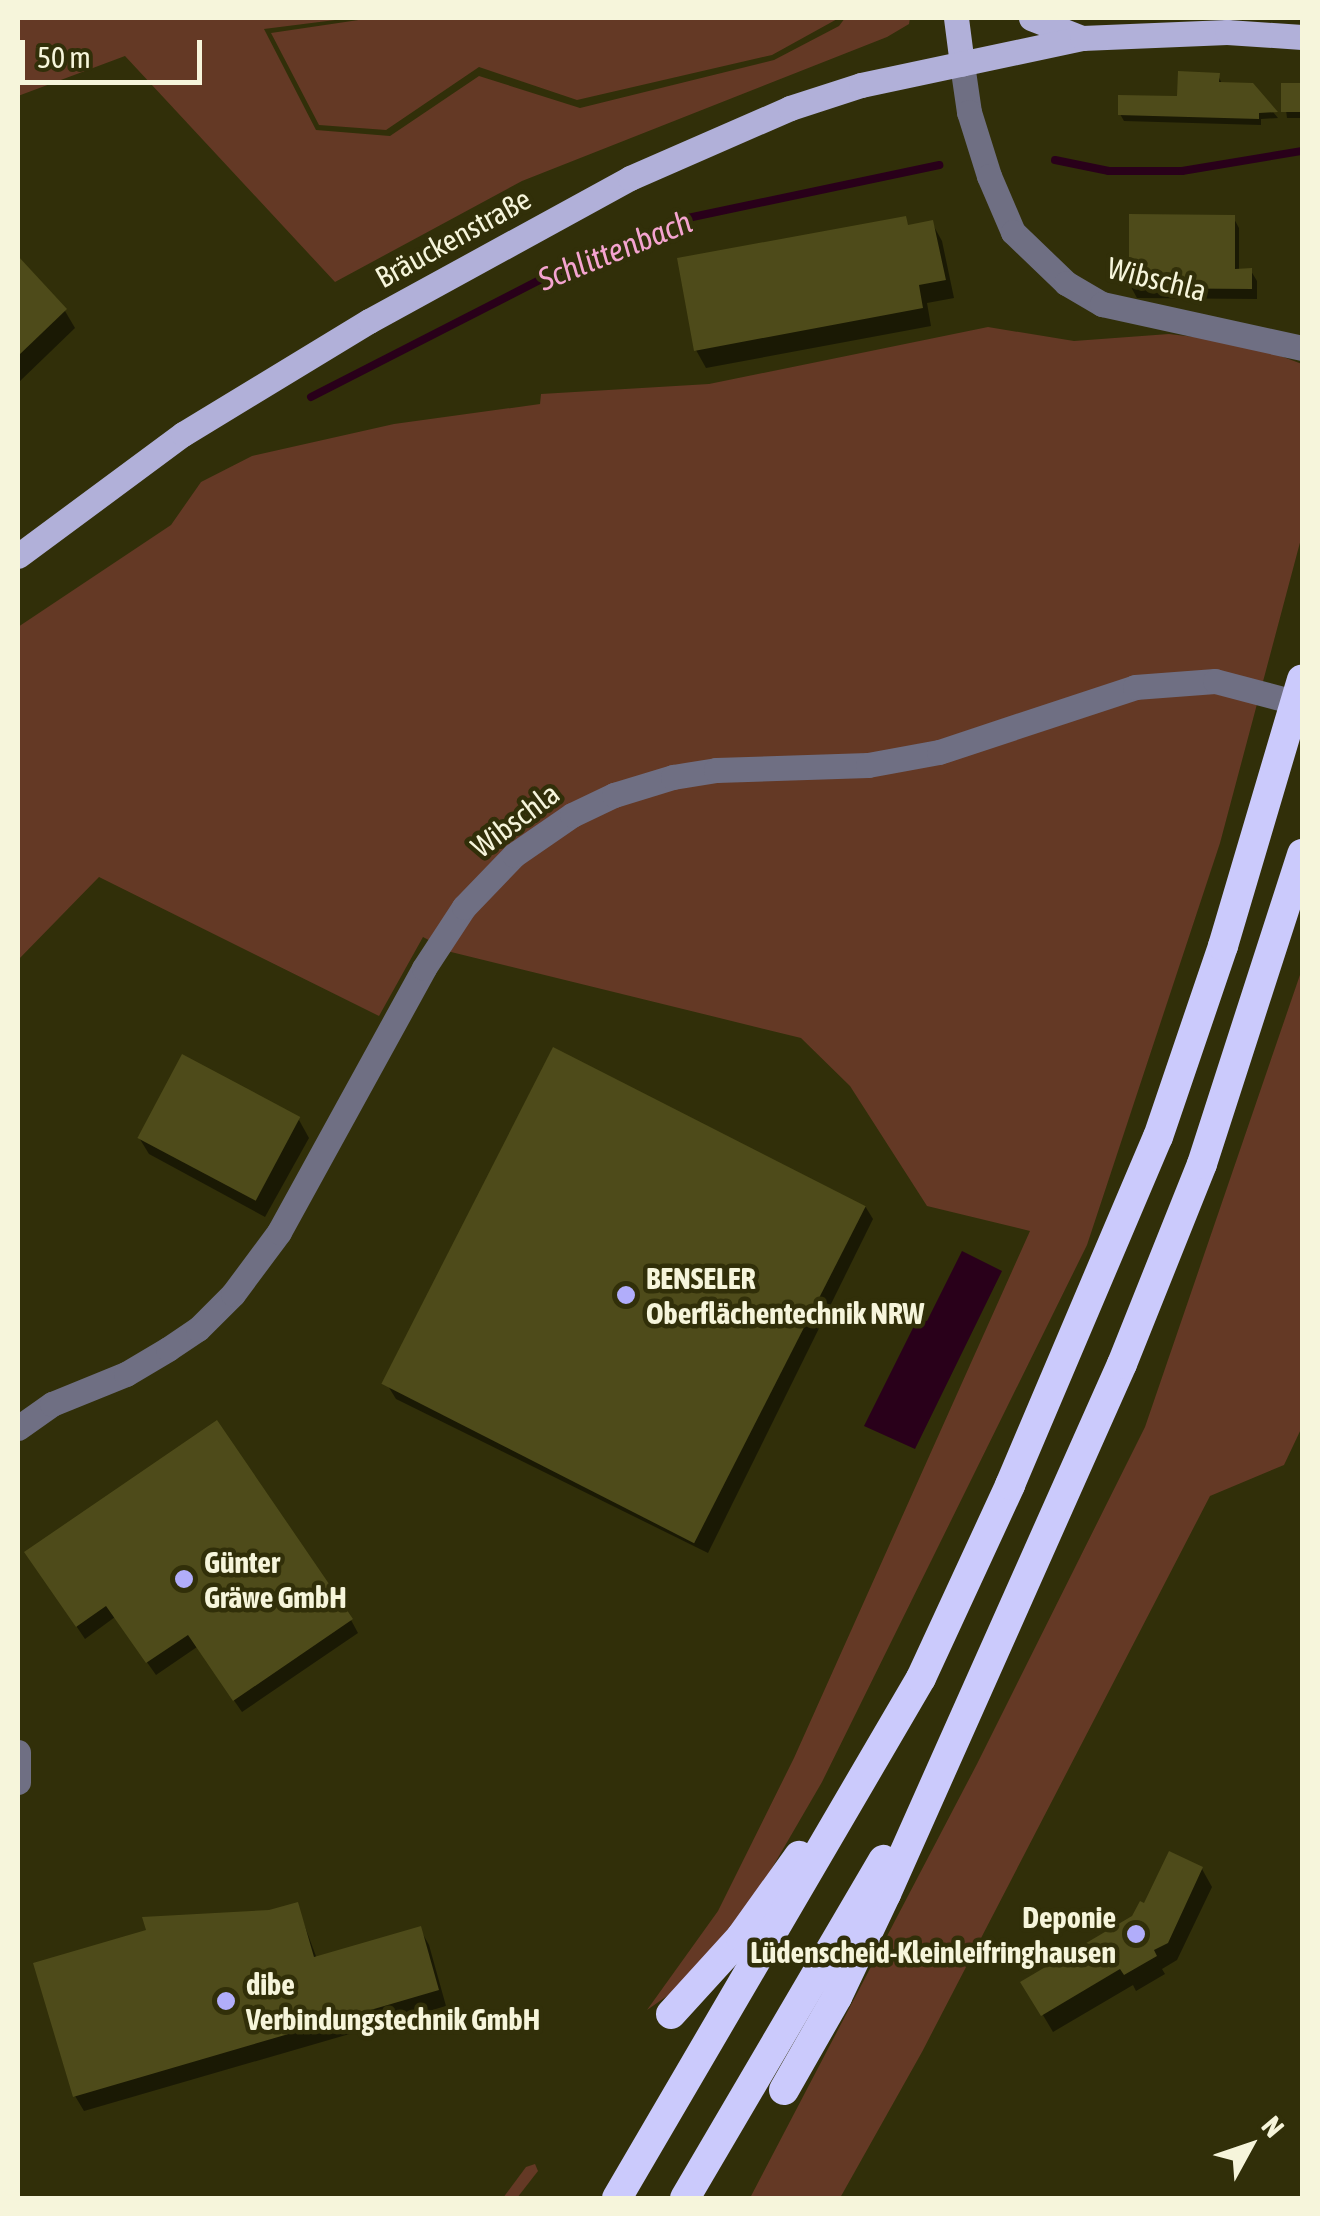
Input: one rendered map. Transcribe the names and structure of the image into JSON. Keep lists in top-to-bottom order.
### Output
{
  "streets": {
    "main road": ["Bräuckenstraße"],
    "street": ["Wibschla"]
  },
  "crossings": [
    ["Bräuckenstraße", "Wibschla"]
  ],
  "water": ["Schlittenbach"],
  "places": [
    "BENSELER Oberflächentechnik NRW",
    "Günter Gräwe GmbH",
    "Deponie Lüdenscheid-Kleinleifringhausen",
    "dibe Verbindungstechnik GmbH"
  ],
  "scale_bar": "50 m",
  "north": "top right"
}
